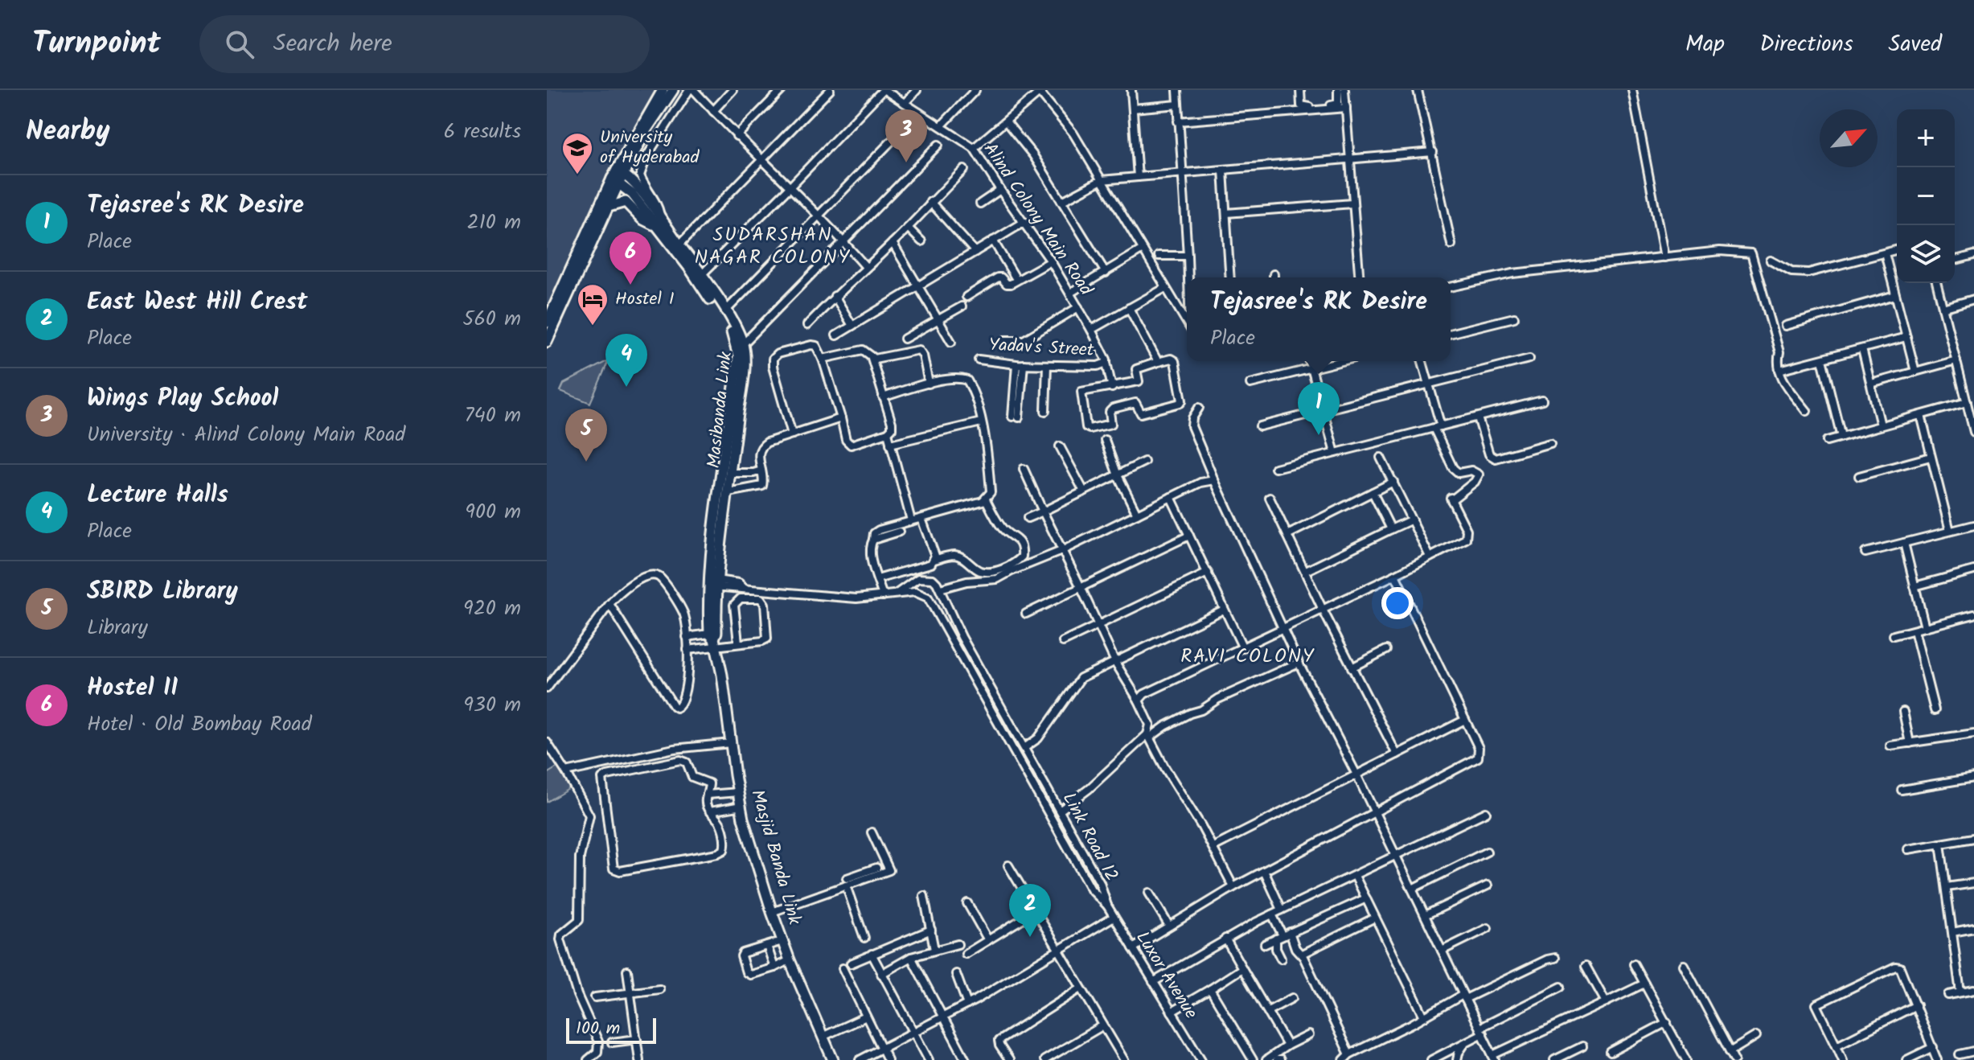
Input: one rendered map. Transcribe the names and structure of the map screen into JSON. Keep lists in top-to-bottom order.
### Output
{
  "streets": {
    "main road": ["Masibanda Link", "Masjid Banda Link"],
    "street": [
      "Alind Colony Main Road",
      "Yadav's Street",
      "Link Road 12",
      "Luxor Avenue"
    ]
  },
  "crossings": [
    ["Alind Colony Main Road", "Yadav's Street"],
    ["Masibanda Link", "Link Road 12"],
    ["Masibanda Link", "Masjid Banda Link"],
    ["Link Road 12", "Luxor Avenue"]
  ],
  "districts": ["SUDARSHAN NAGAR COLONY", "RAVI COLONY"],
  "places": {
    "school or university": ["University of Hyderabad"],
    "hotel": ["Hostel I"]
  },
  "scale_bar": "100 m",
  "north": "top right",
  "page": {
    "header": "Turnpoint",
    "search": "Search here",
    "nav": ["Map", "Directions", "Saved"],
    "heading": ["Nearby", "6 results"],
    "map_buttons": ["+", "−"],
    "pins": [
      "3",
      "6",
      "4",
      "1",
      "5",
      "2"
    ],
    "list": [
      {
        "mark": "1",
        "name": "Tejasree's RK Desire",
        "note": "Place",
        "value": "210 m"
      },
      {
        "mark": "2",
        "name": "East West Hill Crest",
        "note": "Place",
        "value": "560 m"
      },
      {
        "mark": "3",
        "name": "Wings Play School",
        "note": "University · Alind Colony Main Road",
        "value": "740 m"
      },
      {
        "mark": "4",
        "name": "Lecture Halls",
        "note": "Place",
        "value": "900 m"
      },
      {
        "mark": "5",
        "name": "SBIRD Library",
        "note": "Library",
        "value": "920 m"
      },
      {
        "mark": "6",
        "name": "Hostel II",
        "note": "Hotel · Old Bombay Road",
        "value": "930 m"
      }
    ],
    "popup": ["Tejasree's RK Desire", "Place"],
    "scale": "100 m"
  }
}
